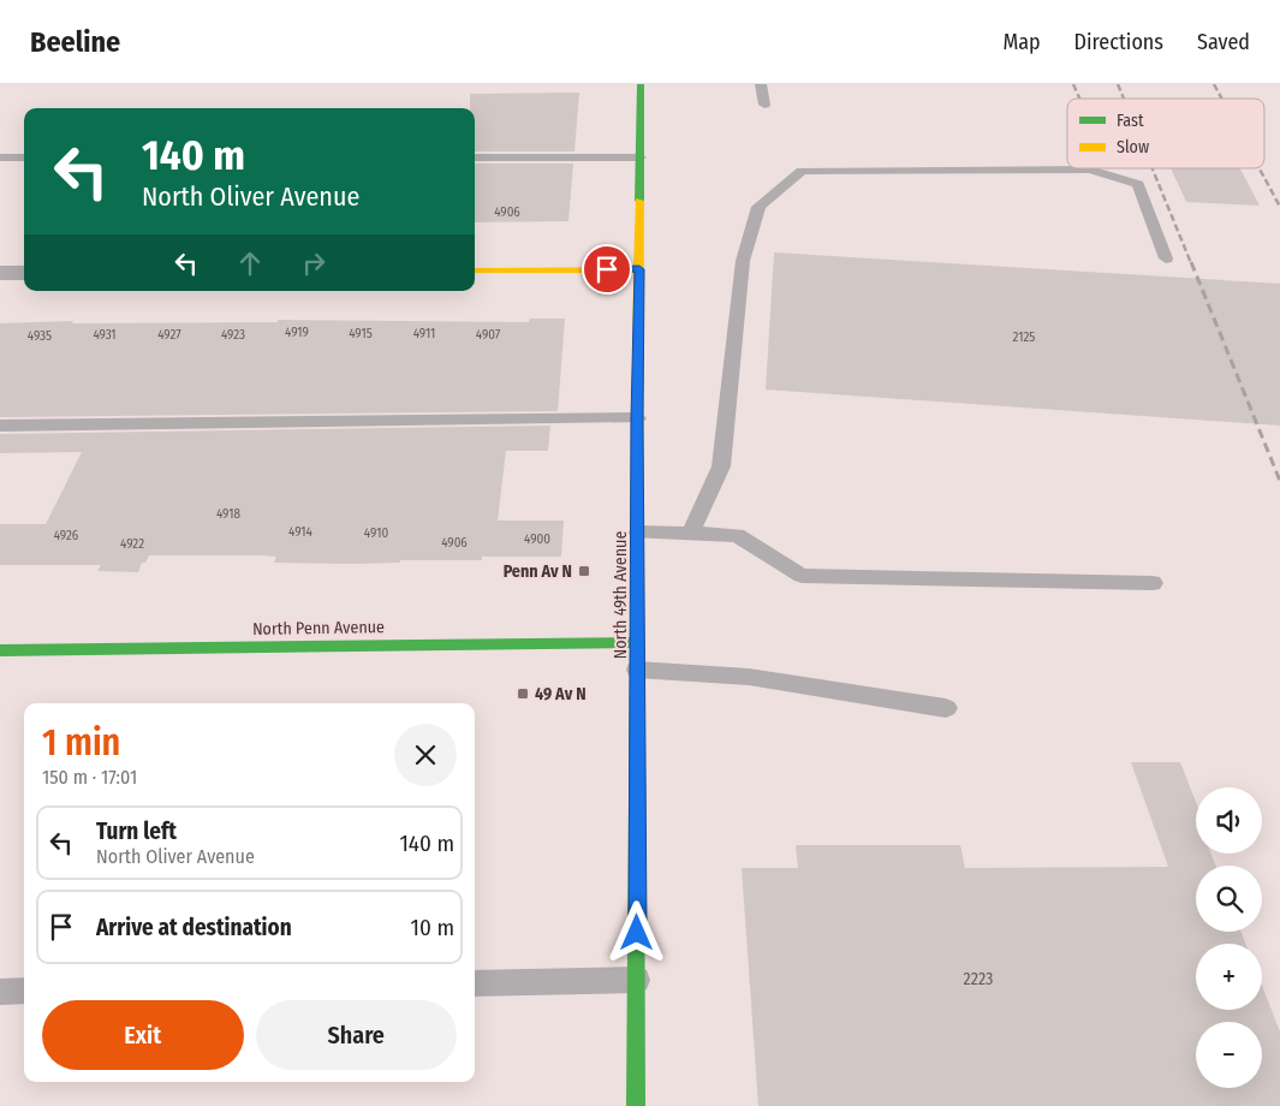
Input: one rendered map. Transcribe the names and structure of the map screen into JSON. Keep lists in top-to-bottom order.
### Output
{
  "streets": {
    "street": ["North 49th Avenue", "North Penn Avenue"]
  },
  "crossings": [
    ["North 49th Avenue", "North Penn Avenue"]
  ],
  "places": {
    "transit": ["Penn Av N", "49 Av N"]
  },
  "house_numbers": [
    "4906",
    "4919",
    "4915",
    "4911",
    "4931",
    "4927",
    "4923",
    "4907",
    "4935",
    "2125",
    "4918",
    "4914",
    "4910",
    "4926",
    "4900",
    "4906",
    "4922",
    "2223"
  ],
  "legend": ["Fast", "Slow"],
  "page": {
    "header": "Beeline",
    "nav": ["Map", "Directions", "Saved"],
    "turn": ["140 m", "North Oliver Avenue"],
    "heading": ["1 min", "150 m · 17:01"],
    "map_buttons": ["+", "−"],
    "list": [
      {
        "name": "Turn left",
        "note": "North Oliver Avenue",
        "value": "140 m"
      },
      {
        "name": "Arrive at destination",
        "value": "10 m"
      }
    ],
    "buttons": ["Exit", "Share"]
  }
}
